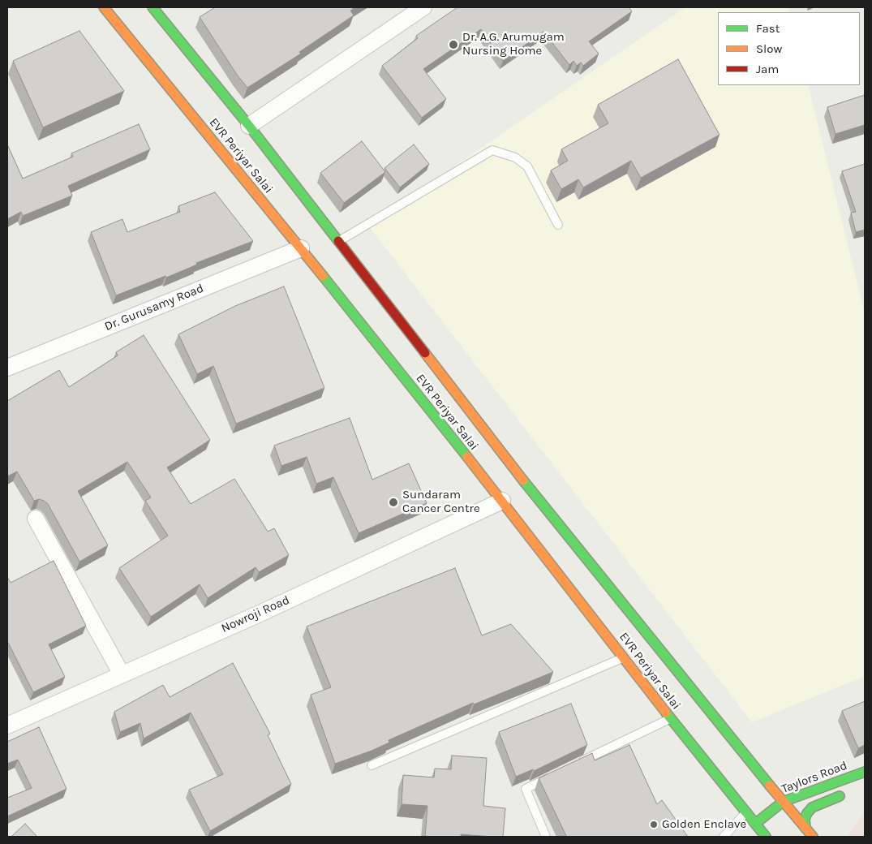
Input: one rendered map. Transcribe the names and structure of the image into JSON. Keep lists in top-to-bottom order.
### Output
{
  "streets": {
    "main road": ["EVR Periyar Salai", "Taylors Road"],
    "street": ["Dr. Gurusamy Road", "Nowroji Road"]
  },
  "crossings": [
    ["EVR Periyar Salai", "Dr. Gurusamy Road"],
    ["EVR Periyar Salai", "Nowroji Road"],
    ["EVR Periyar Salai", "Taylors Road"]
  ],
  "places": ["Dr. A.G. Arumugam Nursing Home", "Sundaram Cancer Centre", "Golden Enclave"],
  "legend": ["Fast", "Slow", "Jam"]
}
